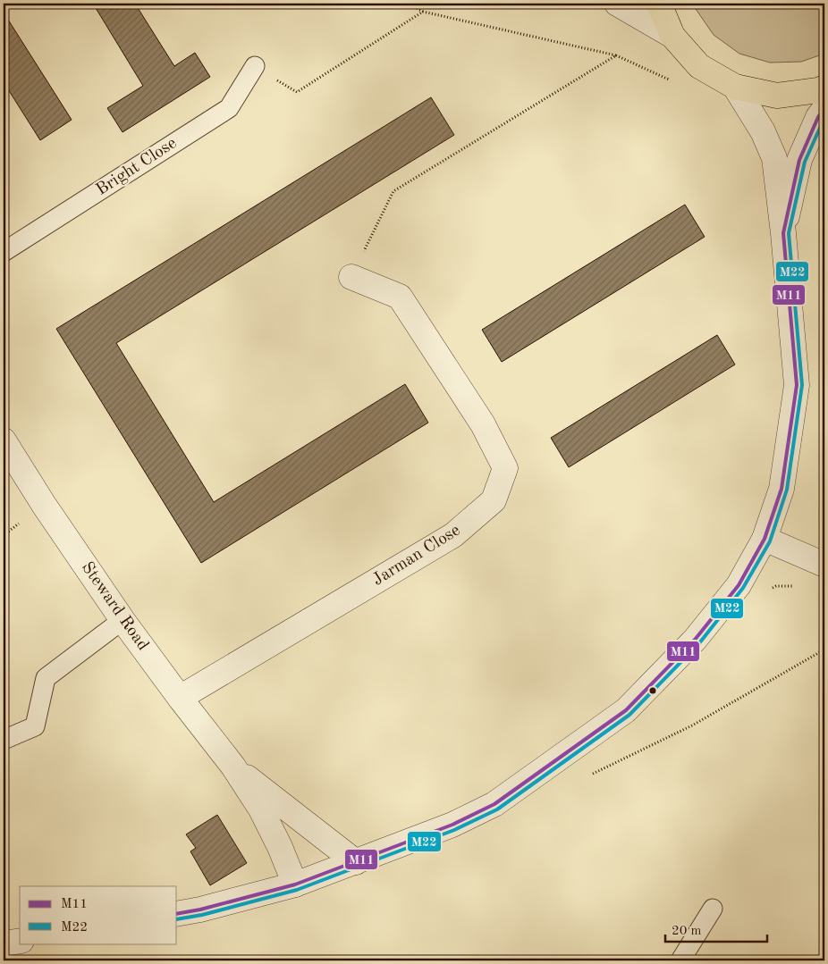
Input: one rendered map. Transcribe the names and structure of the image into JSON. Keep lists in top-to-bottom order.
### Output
{
  "streets": {
    "street": ["Jarman Close", "Steward Road"],
    "lane": ["Bright Close"]
  },
  "crossings": [
    ["Jarman Close", "Steward Road"]
  ],
  "lines": ["transit line M11", "transit line M22"],
  "legend": ["M11", "M22"],
  "scale_bar": "20 m"
}
